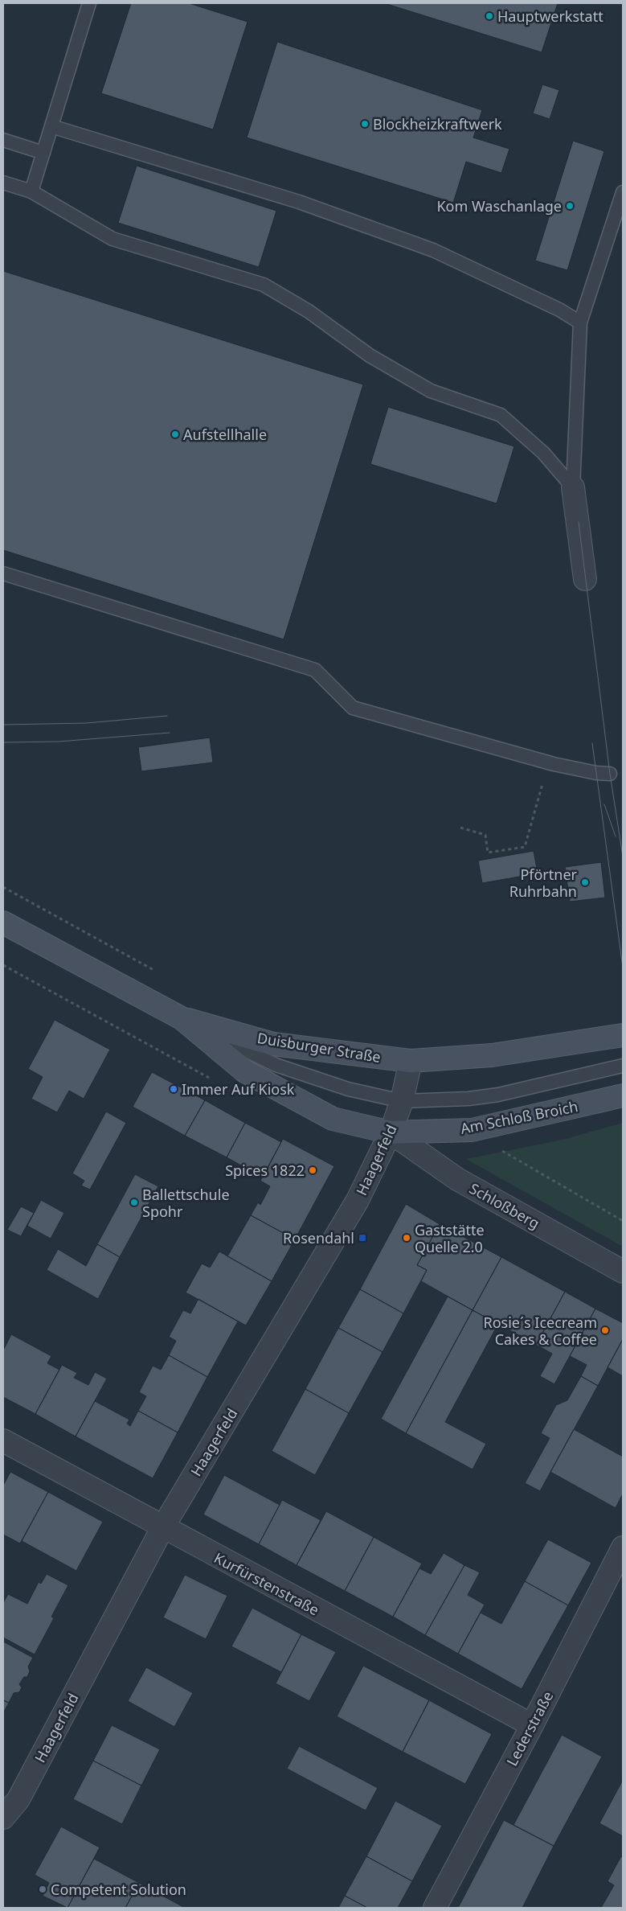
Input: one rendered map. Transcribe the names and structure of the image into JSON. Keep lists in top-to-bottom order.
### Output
{
  "streets": {
    "main road": ["Duisburger Straße", "Am Schloß Broich"],
    "street": [
      "Haagerfeld",
      "Schloßberg",
      "Kurfürstenstraße",
      "Lederstraße"
    ]
  },
  "crossings": [
    ["Duisburger Straße", "Am Schloß Broich"],
    ["Duisburger Straße", "Haagerfeld"],
    ["Duisburger Straße", "Schloßberg"],
    ["Am Schloß Broich", "Haagerfeld"],
    ["Am Schloß Broich", "Schloßberg"],
    ["Haagerfeld", "Schloßberg"],
    ["Haagerfeld", "Kurfürstenstraße"],
    ["Kurfürstenstraße", "Lederstraße"]
  ],
  "places": {
    "other": [
      "Hauptwerkstatt",
      "Blockheizkraftwerk",
      "Kom Waschanlage",
      "Aufstellhalle",
      "Pförtner Ruhrbahn",
      "Immer Auf Kiosk",
      "Spices 1822",
      "Ballettschule Spohr",
      "Gaststätte Quelle 2.0",
      "Rosie´s Icecream Cakes & Coffee",
      "Competent Solution"
    ],
    "transit": ["Rosendahl"]
  }
}
